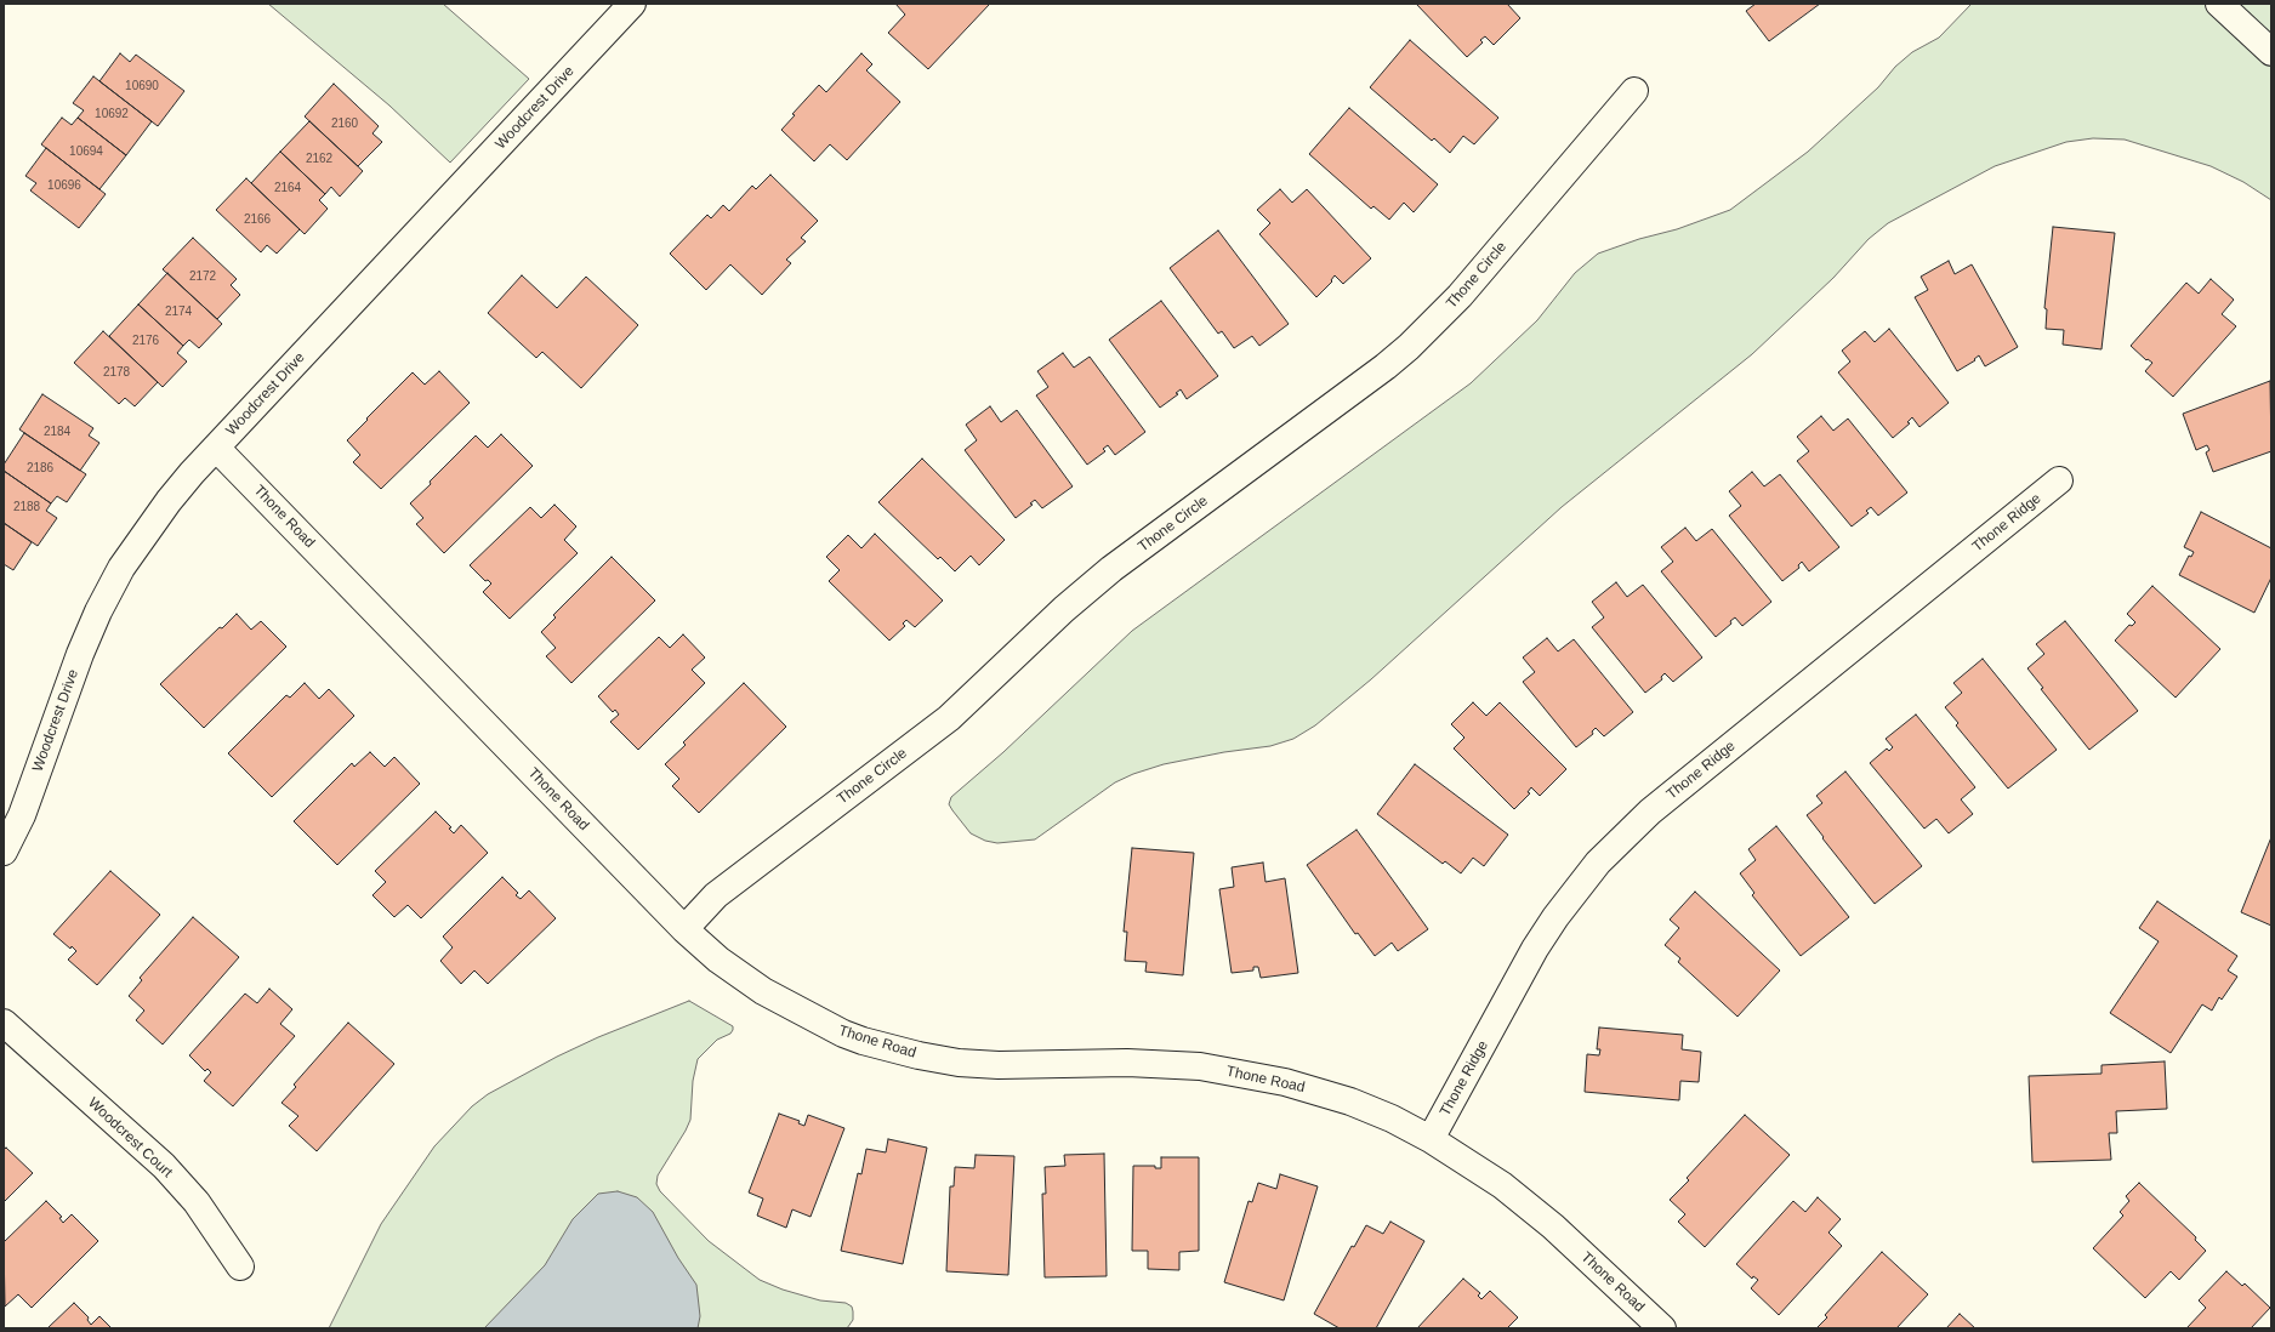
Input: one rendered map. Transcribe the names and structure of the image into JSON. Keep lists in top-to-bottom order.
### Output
{
  "streets": {
    "street": [
      "Woodcrest Drive",
      "Thone Circle",
      "Thone Road",
      "Thone Ridge",
      "Woodcrest Court"
    ]
  },
  "crossings": [
    ["Woodcrest Drive", "Thone Road"],
    ["Thone Circle", "Thone Road"],
    ["Thone Road", "Thone Ridge"]
  ],
  "house_numbers": [
    "10690",
    "10692",
    "2160",
    "10694",
    "2162",
    "10696",
    "2164",
    "2166",
    "2172",
    "2174",
    "2176",
    "2178",
    "2184",
    "2186",
    "2188"
  ]
}
